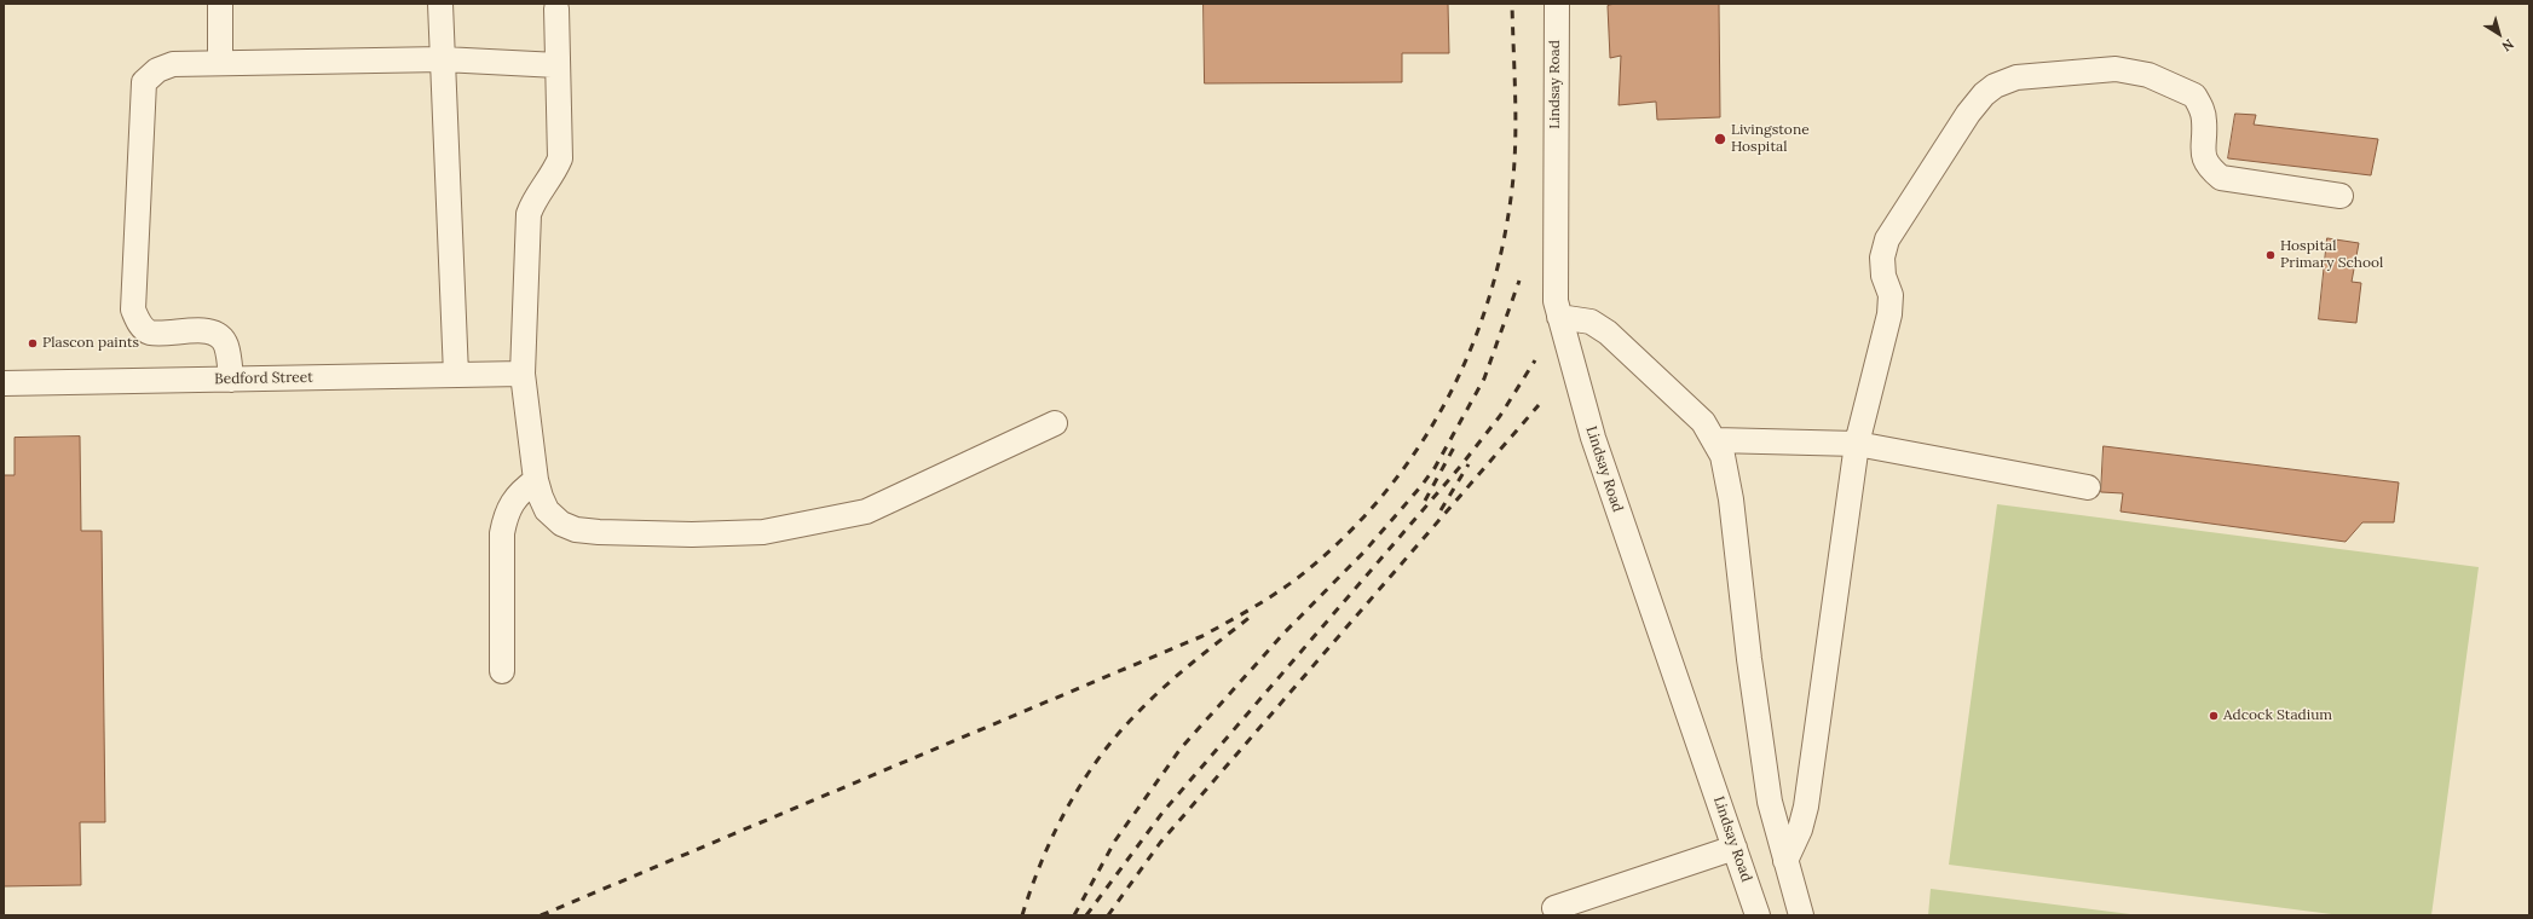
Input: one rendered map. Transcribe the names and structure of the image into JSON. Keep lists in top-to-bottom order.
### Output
{
  "streets": {
    "street": ["Lindsay Road", "Bedford Street"]
  },
  "places": [
    "Livingstone Hospital",
    "Hospital Primary School",
    "Plascon paints",
    "Adcock Stadium"
  ],
  "north": "bottom right"
}
